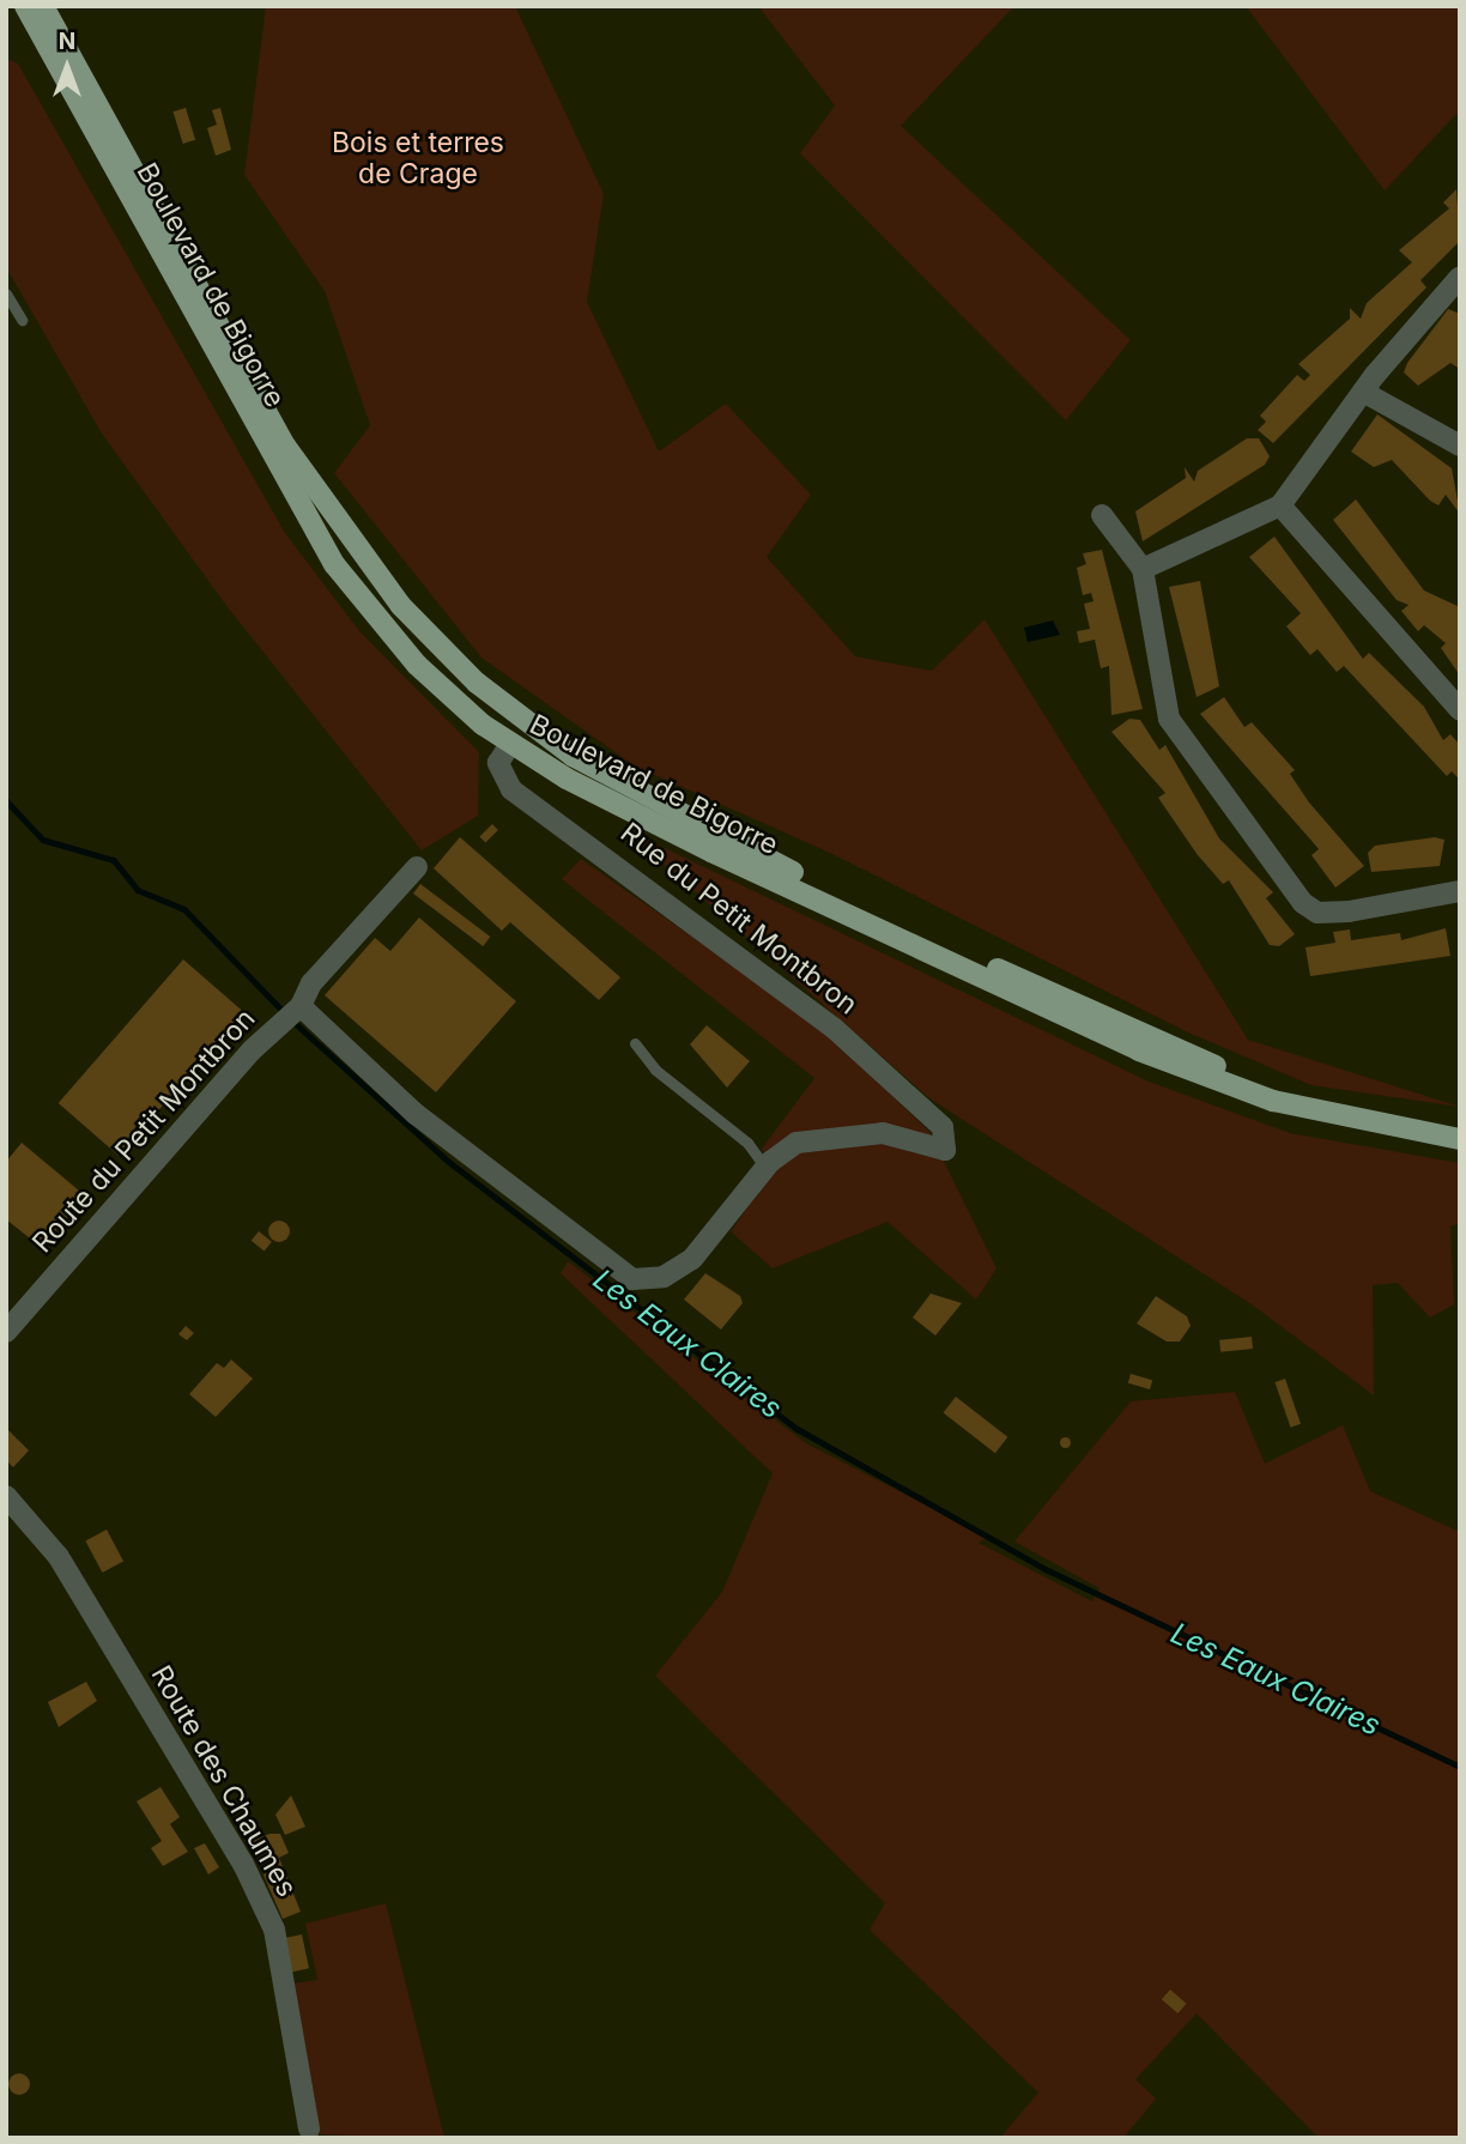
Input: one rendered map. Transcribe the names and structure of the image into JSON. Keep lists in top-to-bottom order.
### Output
{
  "streets": {
    "main road": ["Boulevard de Bigorre"],
    "street": ["Rue du Petit Montbron", "Route du Petit Montbron", "Route des Chaumes"]
  },
  "crossings": [
    ["Boulevard de Bigorre", "Rue du Petit Montbron"]
  ],
  "water": ["Les Eaux Claires"],
  "parks": ["Bois et terres de Crage"],
  "north": "top"
}
